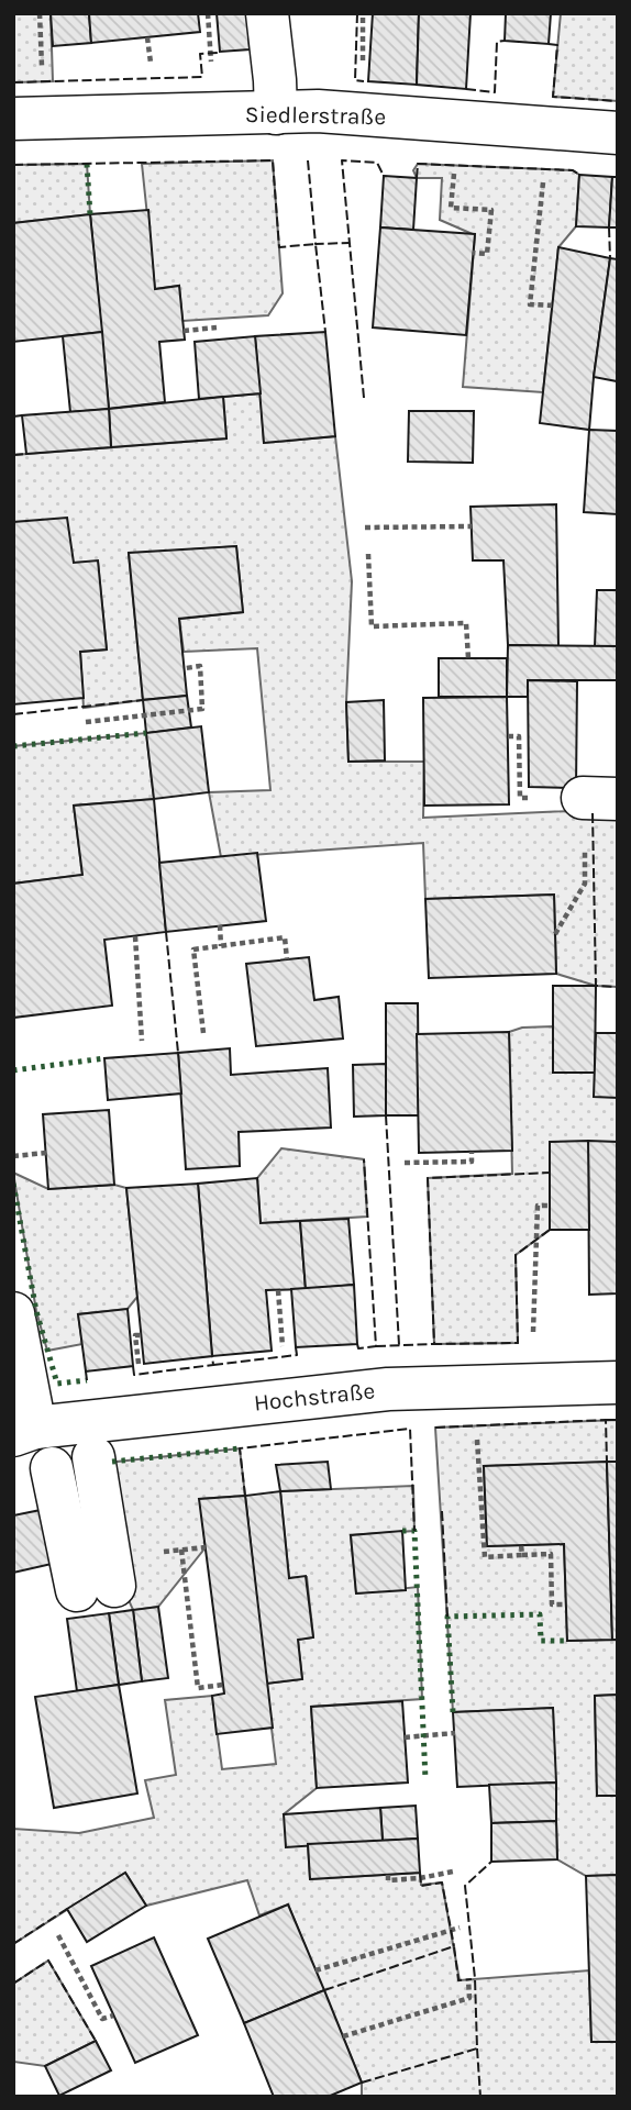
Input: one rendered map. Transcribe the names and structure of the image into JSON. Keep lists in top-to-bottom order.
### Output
{
  "streets": {
    "street": ["Siedlerstraße", "Hochstraße"]
  }
}
